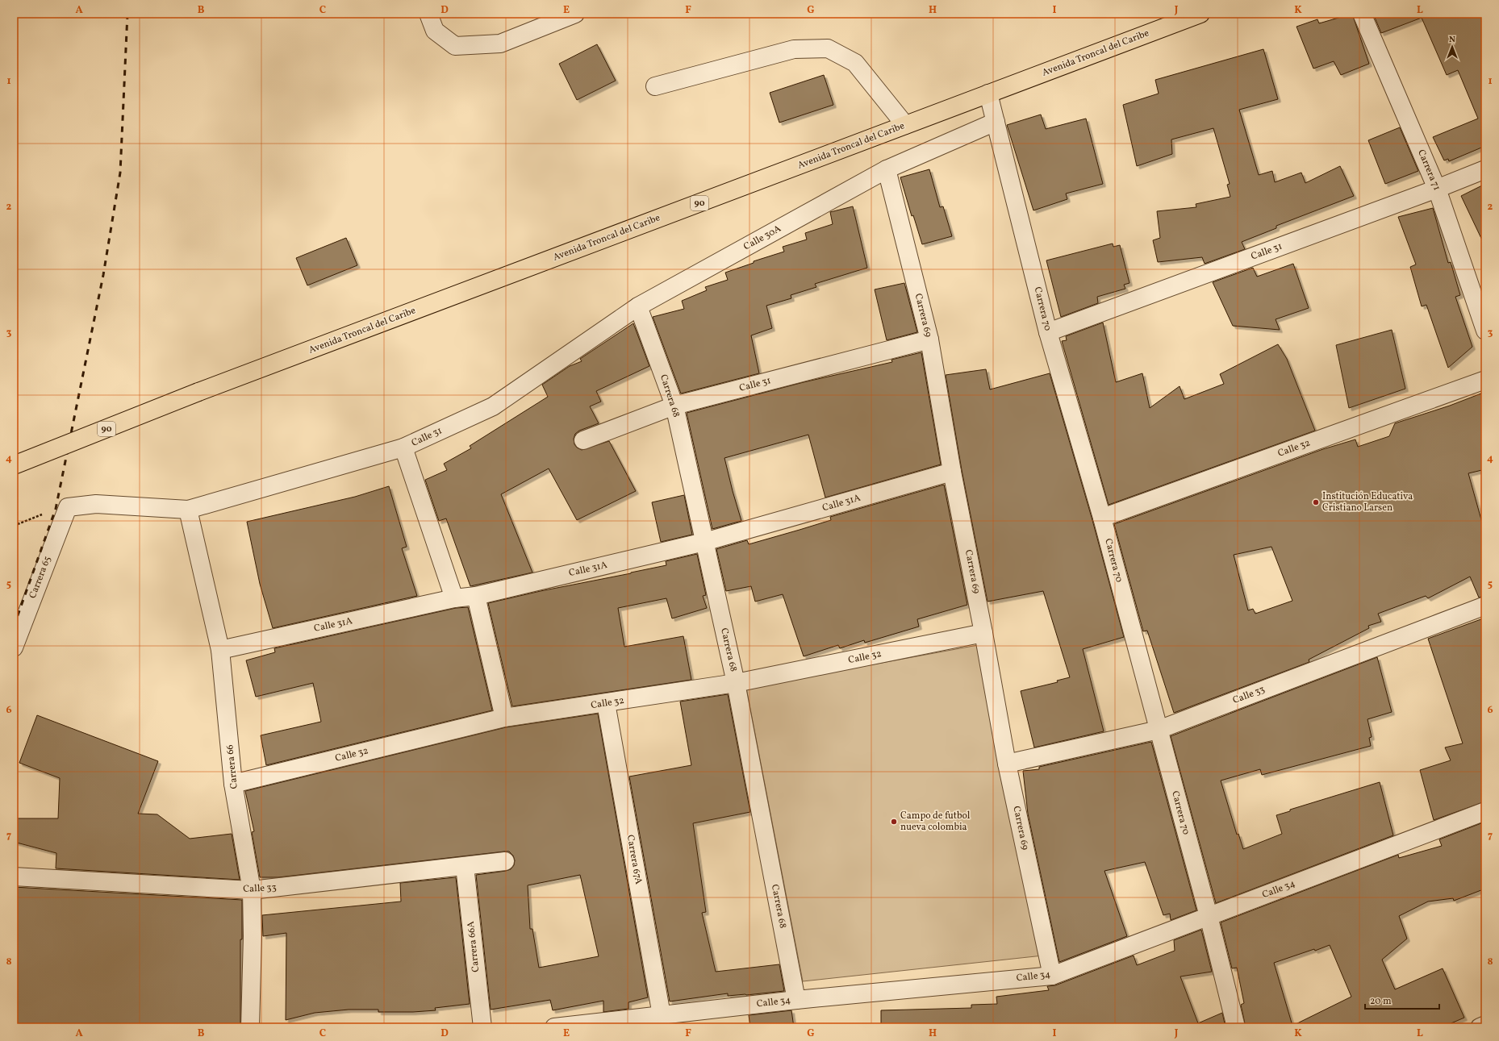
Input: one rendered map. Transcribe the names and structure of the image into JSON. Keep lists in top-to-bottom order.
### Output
{
  "streets": {
    "highway": ["Avenida Troncal del Caribe", "90"],
    "street": [
      "Carrera 71",
      "Calle 30A",
      "Calle 31",
      "Carrera 70",
      "Carrera 69",
      "Carrera 68",
      "Calle 32",
      "Calle 31A",
      "Carrera 65",
      "Calle 33",
      "Carrera 66",
      "Carrera 67A",
      "Calle 34",
      "Carrera 66A"
    ]
  },
  "crossings": [
    ["Avenida Troncal del Caribe", "Carrera 70"],
    ["Carrera 71", "Calle 31"],
    ["Calle 30A", "Calle 31"],
    ["Calle 30A", "Carrera 70"],
    ["Calle 30A", "Carrera 69"],
    ["Calle 30A", "Carrera 68"],
    ["Calle 31", "Carrera 70"],
    ["Calle 31", "Carrera 69"],
    ["Calle 31", "Carrera 68"],
    ["Calle 31", "Carrera 65"],
    ["Calle 31", "Carrera 66"],
    ["Carrera 70", "Calle 32"],
    ["Carrera 70", "Calle 33"],
    ["Carrera 70", "Calle 34"],
    ["Carrera 69", "Calle 32"],
    ["Carrera 69", "Calle 31A"],
    ["Carrera 69", "Calle 33"],
    ["Carrera 69", "Calle 34"],
    ["Carrera 68", "Calle 32"],
    ["Carrera 68", "Calle 31A"],
    ["Carrera 68", "Calle 34"],
    ["Calle 32", "Carrera 66"],
    ["Calle 32", "Carrera 67A"],
    ["Calle 31A", "Carrera 66"],
    ["Calle 33", "Carrera 66"],
    ["Calle 33", "Carrera 66A"],
    ["Carrera 67A", "Calle 34"]
  ],
  "places": ["Institución Educativa Cristiano Larsen", "Campo de futbol nueva colombia"],
  "scale_bar": "20 m",
  "north": "top",
  "grid": {
    "columns": [
      "A",
      "B",
      "C",
      "D",
      "E",
      "F",
      "G",
      "H",
      "I",
      "J",
      "K",
      "L"
    ],
    "rows": [
      "1",
      "2",
      "3",
      "4",
      "5",
      "6",
      "7",
      "8"
    ]
  }
}
